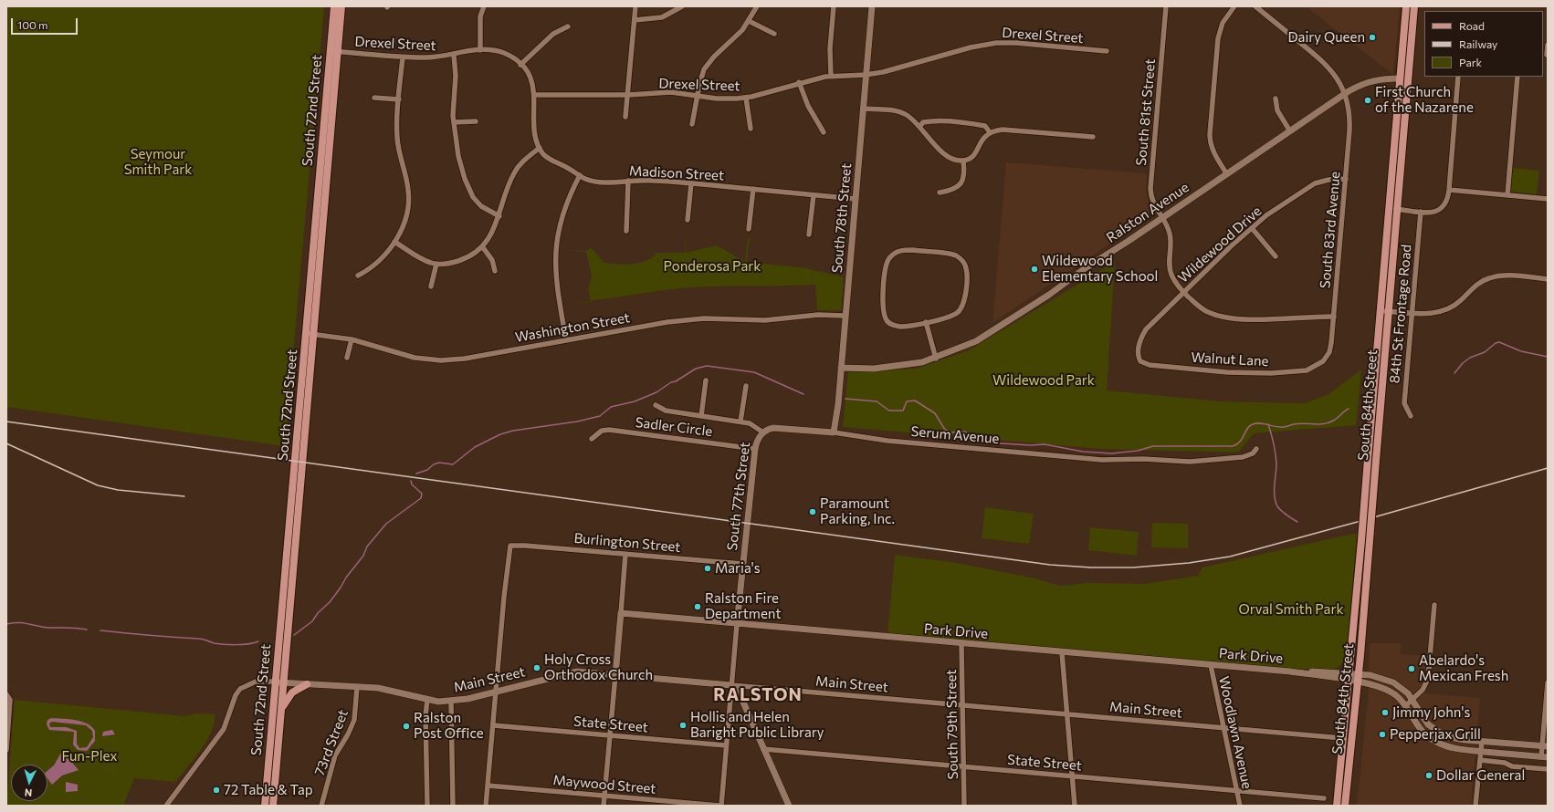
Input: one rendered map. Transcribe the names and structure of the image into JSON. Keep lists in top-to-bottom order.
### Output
{
  "streets": {
    "main road": ["South 72nd Street", "South 84th Street"],
    "street": [
      "Drexel Street",
      "South 81st Street",
      "Madison Street",
      "Ralston Avenue",
      "South 78th Street",
      "South 83rd Avenue",
      "Wildewood Drive",
      "84th St Frontage Road",
      "Washington Street",
      "Walnut Lane",
      "Sadler Circle",
      "Serum Avenue",
      "South 77th Street",
      "Burlington Street",
      "Park Drive",
      "Main Street",
      "State Street",
      "South 79th Street",
      "Woodlawn Avenue",
      "73rd Street",
      "Maywood Street"
    ]
  },
  "crossings": [
    ["Drexel Street", "South 72nd Street"],
    ["Drexel Street", "Madison Street"],
    ["Drexel Street", "South 78th Street"],
    ["South 72nd Street", "Washington Street"],
    ["South 72nd Street", "Main Street"],
    ["South 81st Street", "Ralston Avenue"],
    ["South 81st Street", "South 83rd Avenue"],
    ["South 81st Street", "Wildewood Drive"],
    ["Madison Street", "South 78th Street"],
    ["Ralston Avenue", "South 78th Street"],
    ["Ralston Avenue", "South 83rd Avenue"],
    ["Ralston Avenue", "South 84th Street"],
    ["South 78th Street", "Washington Street"],
    ["South 78th Street", "Serum Avenue"],
    ["South 83rd Avenue", "Wildewood Drive"],
    ["South 83rd Avenue", "Walnut Lane"],
    ["Wildewood Drive", "Walnut Lane"],
    ["South 84th Street", "Park Drive"],
    ["South 84th Street", "Main Street"],
    ["Sadler Circle", "South 77th Street"],
    ["Serum Avenue", "South 77th Street"],
    ["South 77th Street", "Burlington Street"],
    ["South 77th Street", "Park Drive"],
    ["South 77th Street", "Main Street"],
    ["South 77th Street", "State Street"],
    ["South 77th Street", "Maywood Street"],
    ["Burlington Street", "Main Street"],
    ["Park Drive", "South 79th Street"],
    ["Park Drive", "Woodlawn Avenue"],
    ["Main Street", "South 79th Street"],
    ["Main Street", "Woodlawn Avenue"],
    ["Main Street", "73rd Street"],
    ["State Street", "South 79th Street"],
    ["State Street", "Woodlawn Avenue"]
  ],
  "districts": ["RALSTON"],
  "parks": [
    "Seymour Smith Park",
    "Ponderosa Park",
    "Wildewood Park",
    "Orval Smith Park",
    "Fun-Plex"
  ],
  "places": [
    "Dairy Queen",
    "First Church of the Nazarene",
    "Wildewood Elementary School",
    "Paramount Parking, Inc.",
    "Maria's",
    "Ralston Fire Department",
    "Holy Cross Orthodox Church",
    "Abelardo's Mexican Fresh",
    "Jimmy John's",
    "Hollis and Helen Baright Public Library",
    "Ralston Post Office",
    "Pepperjax Grill",
    "Dollar General",
    "72 Table & Tap"
  ],
  "legend": ["Road", "Railway", "Park"],
  "scale_bar": "100 m",
  "north": "bottom"
}
